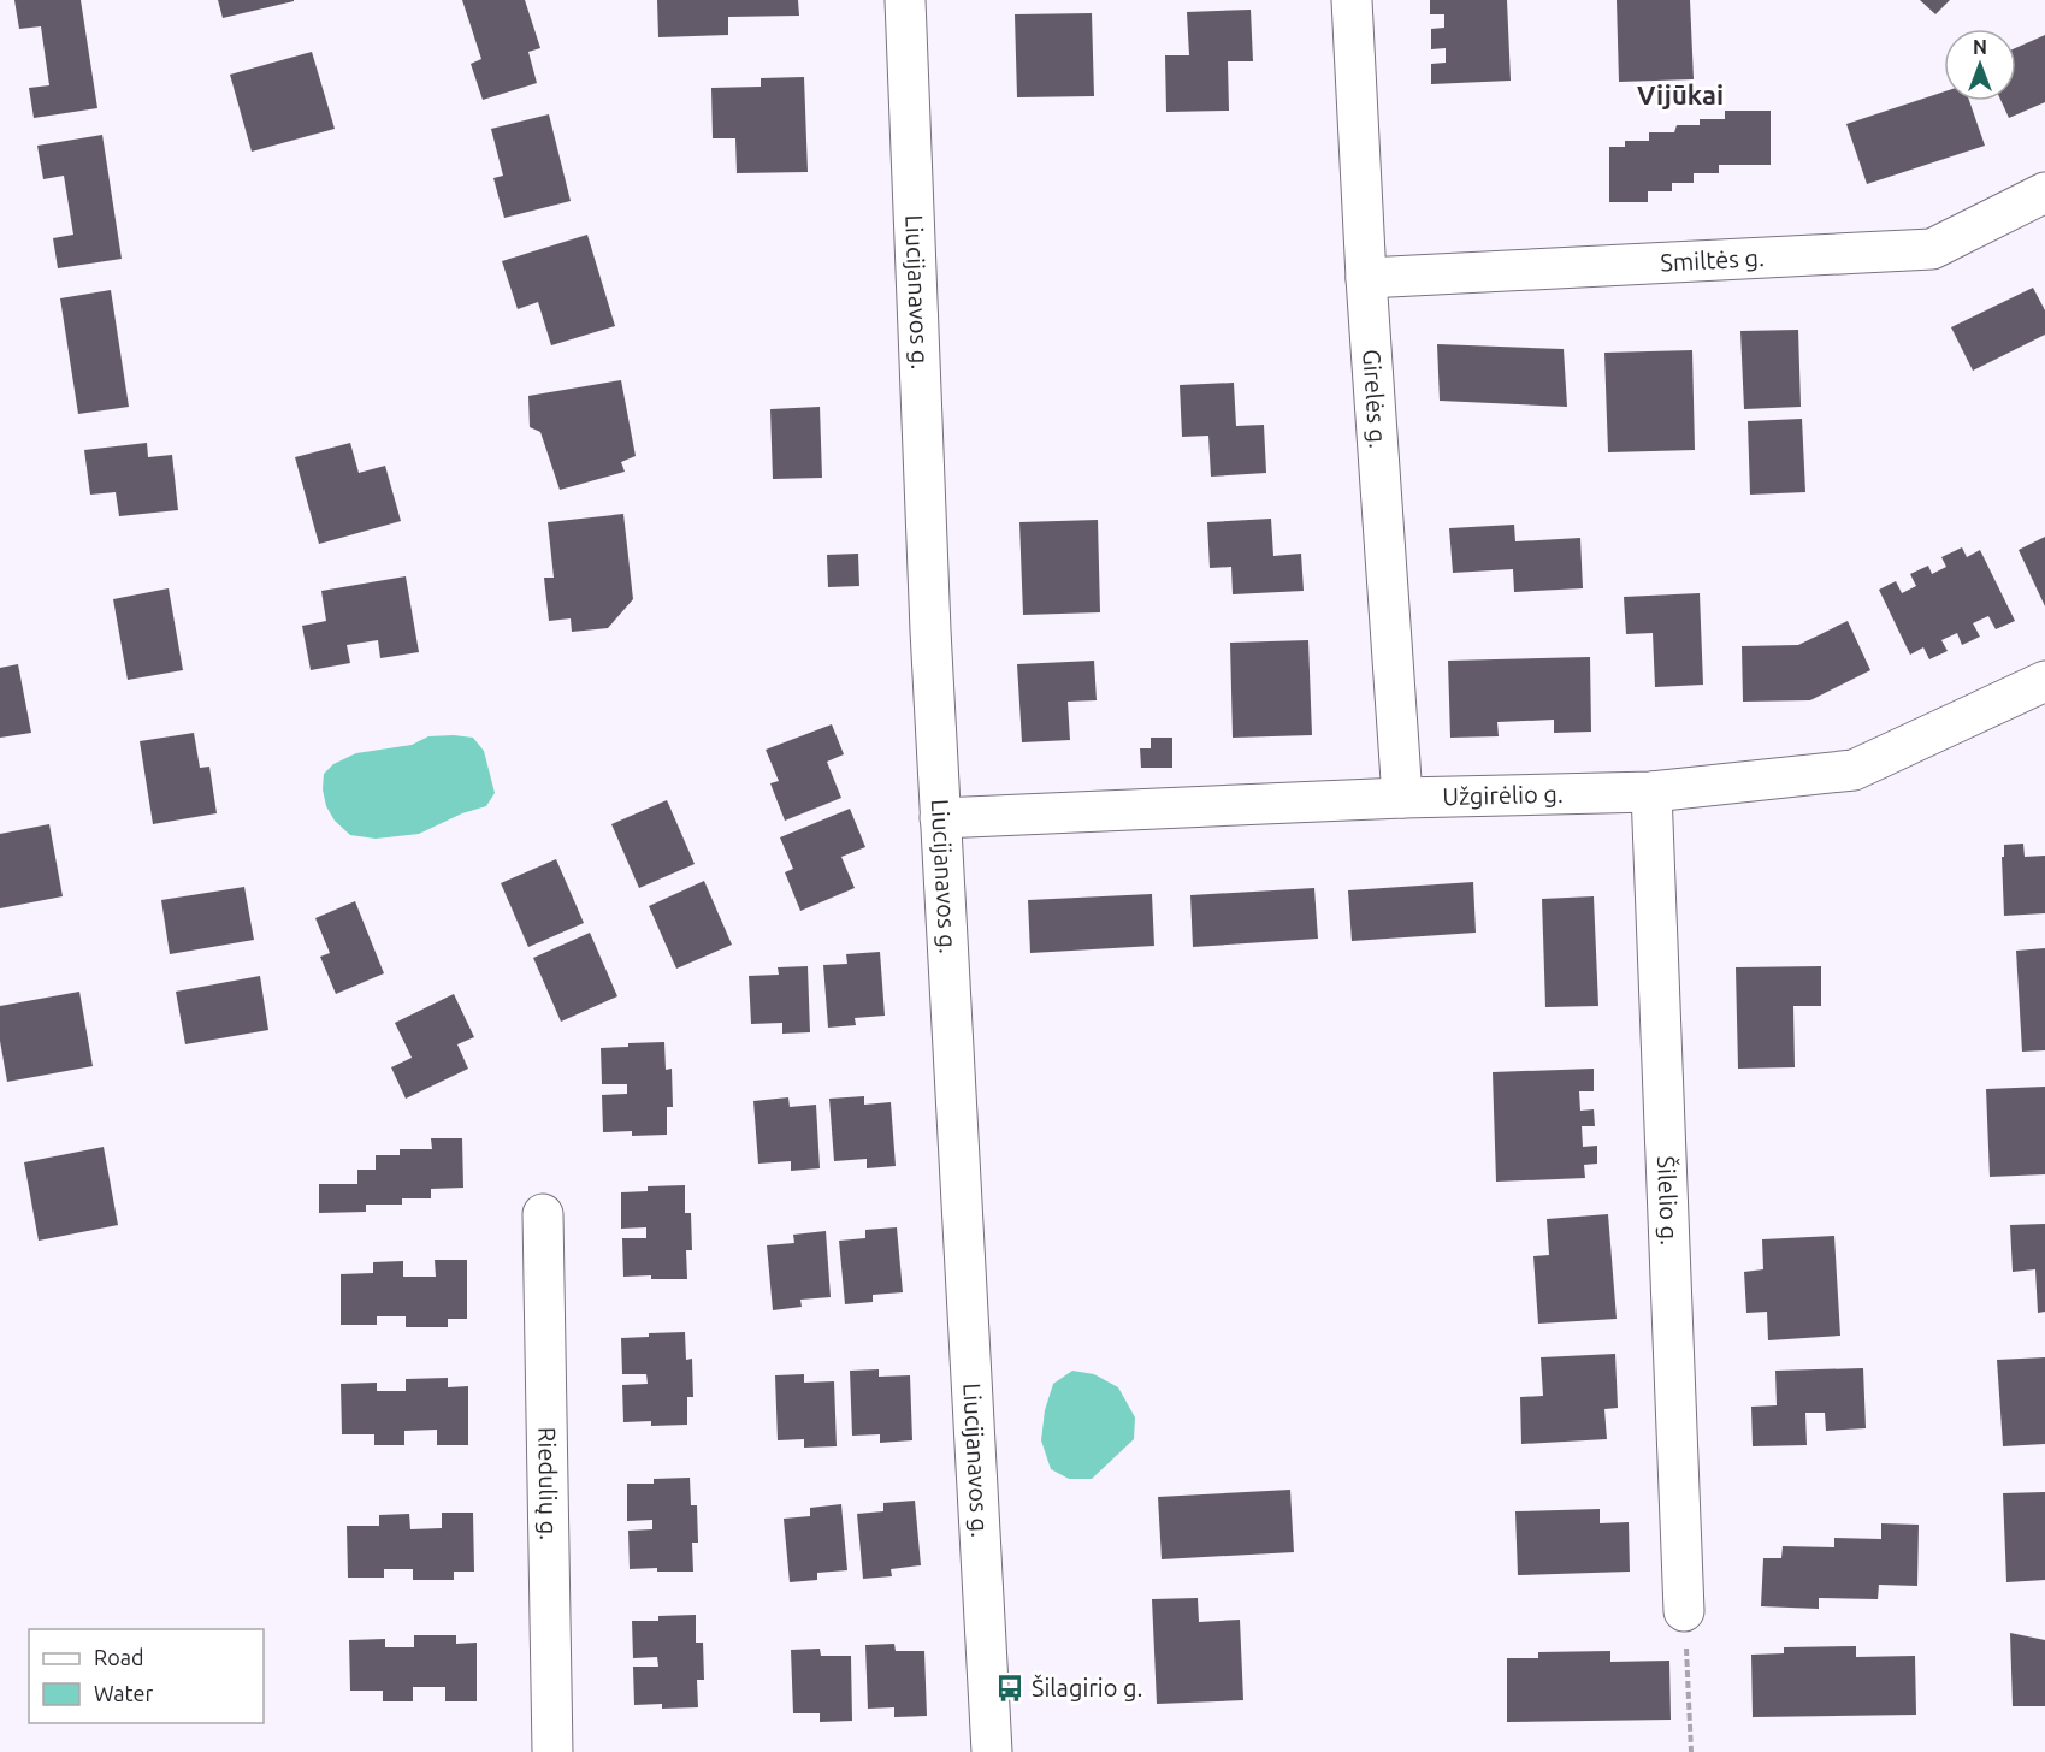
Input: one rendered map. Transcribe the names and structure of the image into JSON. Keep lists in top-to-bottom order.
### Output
{
  "streets": {
    "street": [
      "Smiltės g.",
      "Liucijanavos g.",
      "Girelės g.",
      "Užgirėlio g.",
      "Šilelio g.",
      "Riedulių g."
    ]
  },
  "crossings": [
    ["Smiltės g.", "Girelės g."],
    ["Liucijanavos g.", "Užgirėlio g."],
    ["Girelės g.", "Užgirėlio g."],
    ["Užgirėlio g.", "Šilelio g."]
  ],
  "districts": ["Vijūkai"],
  "places": {
    "bus stop": ["Šilagirio g."]
  },
  "legend": ["Road", "Water"],
  "north": "top"
}
